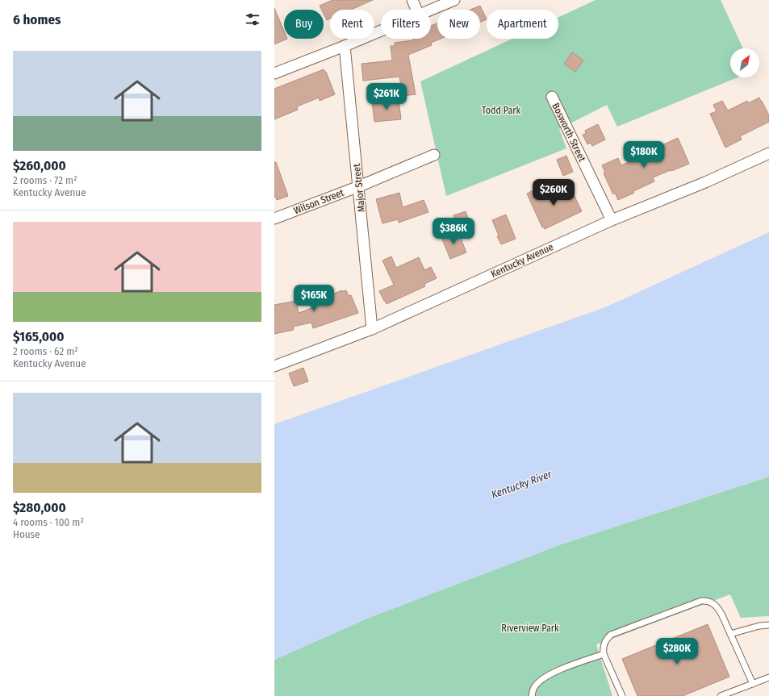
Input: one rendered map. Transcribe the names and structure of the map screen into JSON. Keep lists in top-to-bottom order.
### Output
{
  "streets": {
    "street": [
      "Bosworth Street",
      "Major Street",
      "Wilson Street",
      "Kentucky Avenue"
    ]
  },
  "crossings": [
    ["Bosworth Street", "Kentucky Avenue"],
    ["Major Street", "Wilson Street"],
    ["Major Street", "Kentucky Avenue"]
  ],
  "water": ["Kentucky River"],
  "parks": ["Todd Park", "Riverview Park"],
  "north": "top right",
  "page": {
    "heading": "6 homes",
    "chip": [
      "Buy",
      "Rent",
      "Filters",
      "New",
      "Apartment"
    ],
    "list": [
      {
        "name": "$260,000",
        "note": "2 rooms · 72 m² · Kentucky Avenue"
      },
      {
        "name": "$165,000",
        "note": "2 rooms · 62 m² · Kentucky Avenue"
      },
      {
        "name": "$280,000",
        "note": "4 rooms · 100 m² · House"
      }
    ],
    "price": [
      "$261K",
      "$180K",
      "$260K",
      "$386K",
      "$165K",
      "$280K"
    ]
  }
}
